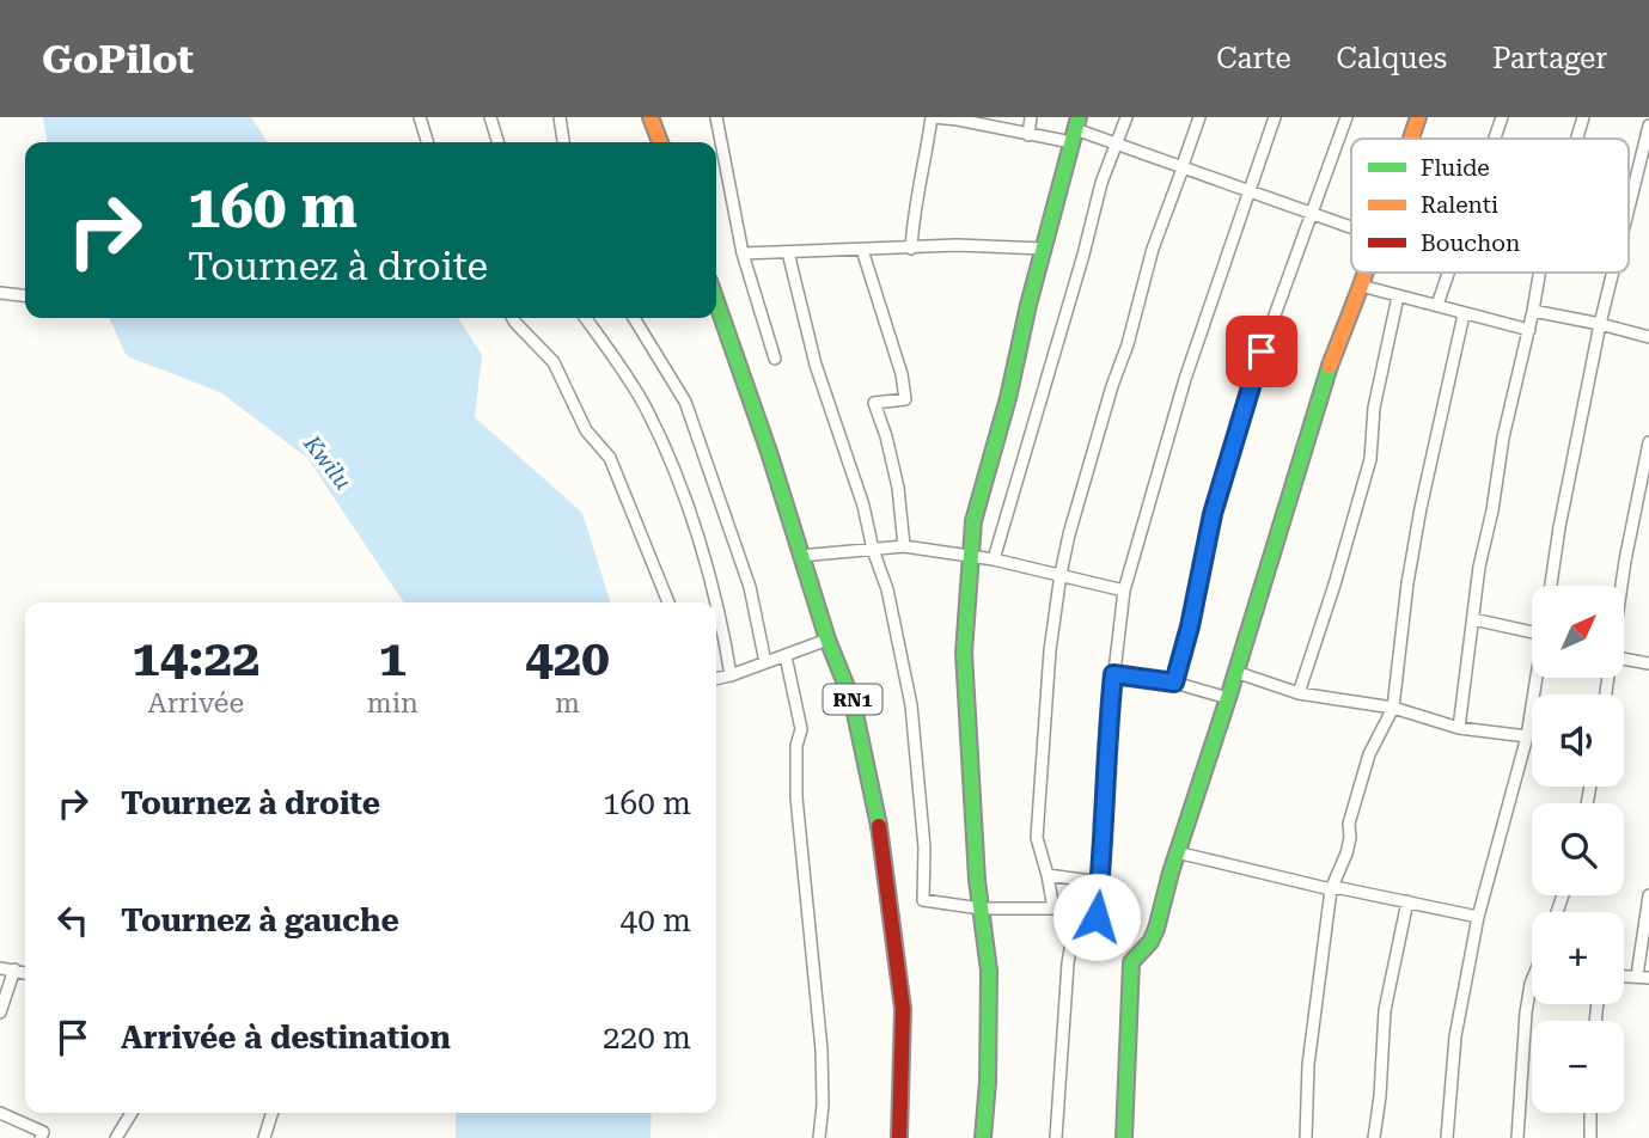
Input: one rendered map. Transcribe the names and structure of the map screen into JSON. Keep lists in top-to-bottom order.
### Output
{
  "streets": {
    "main road": ["RN1"]
  },
  "water": ["Kwilu"],
  "legend": ["Fluide", "Ralenti", "Bouchon"],
  "north": "top right",
  "page": {
    "header": "GoPilot",
    "nav": ["Carte", "Calques", "Partager"],
    "turn": ["160 m", "Tournez à droite"],
    "map_buttons": ["+", "−"],
    "eta": [
      "14:22",
      "Arrivée",
      "1",
      "min",
      "420",
      "m"
    ],
    "list": [
      {
        "name": "Tournez à droite",
        "value": "160 m"
      },
      {
        "name": "Tournez à gauche",
        "value": "40 m"
      },
      {
        "name": "Arrivée à destination",
        "value": "220 m"
      }
    ]
  }
}
